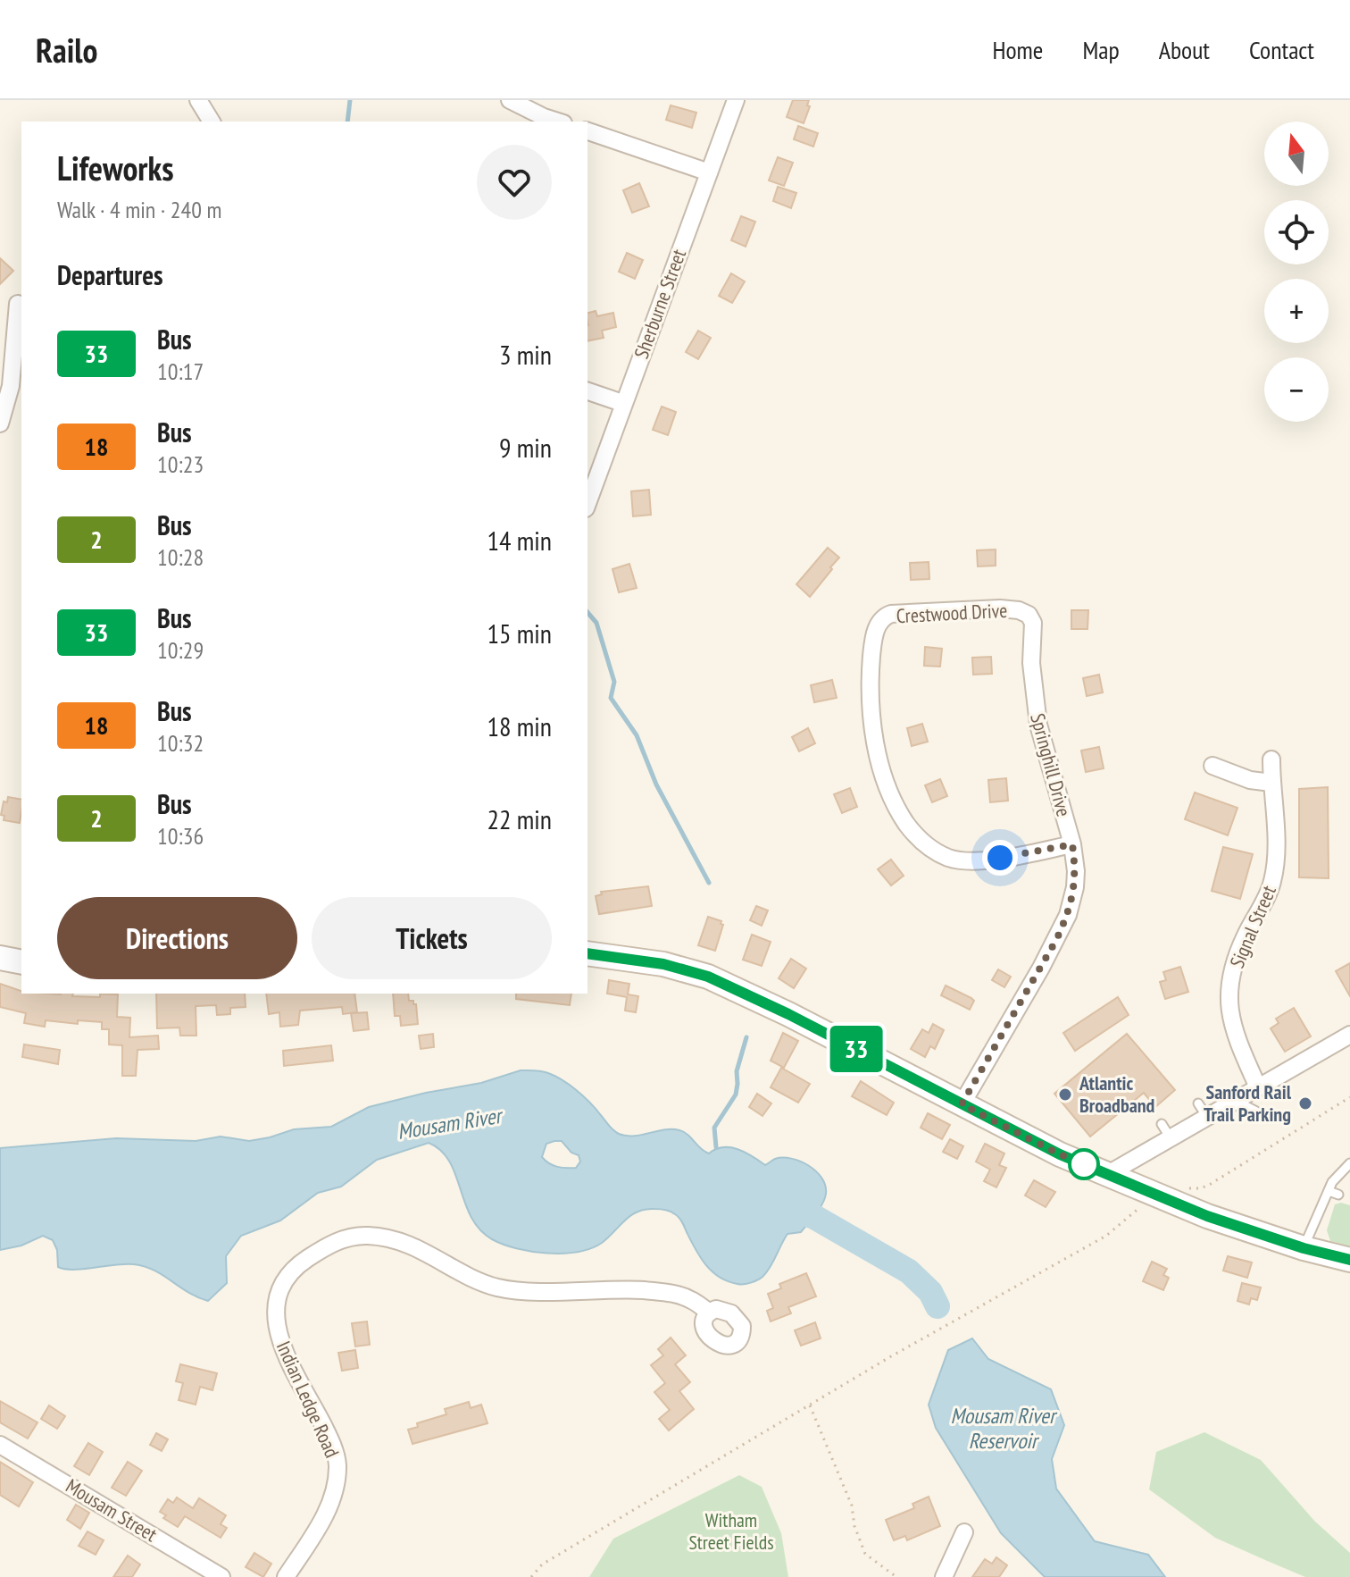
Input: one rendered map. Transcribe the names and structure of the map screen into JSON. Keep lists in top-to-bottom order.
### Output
{
  "streets": {
    "street": [
      "Sherburne Street",
      "Crestwood Drive",
      "Springhill Drive",
      "Signal Street",
      "Indian Ledge Road",
      "Mousam Street"
    ]
  },
  "crossings": [
    ["Crestwood Drive", "Springhill Drive"]
  ],
  "water": ["Mousam River", "Mousam River Reservoir"],
  "parks": ["Witham Street Fields"],
  "places": ["Atlantic Broadband", "Sanford Rail Trail Parking"],
  "lines": ["bus line 33"],
  "north": "top",
  "page": {
    "header": "Railo",
    "nav": [
      "Home",
      "Map",
      "About",
      "Contact"
    ],
    "on_map": "33",
    "map_buttons": ["+", "−"],
    "heading": [
      ["Lifeworks", "Walk · 4 min · 240 m"],
      "Departures"
    ],
    "list": [
      {
        "mark": "33",
        "name": "Bus",
        "note": "10:17",
        "value": "3 min"
      },
      {
        "mark": "18",
        "name": "Bus",
        "note": "10:23",
        "value": "9 min"
      },
      {
        "mark": "2",
        "name": "Bus",
        "note": "10:28",
        "value": "14 min"
      },
      {
        "mark": "33",
        "name": "Bus",
        "note": "10:29",
        "value": "15 min"
      },
      {
        "mark": "18",
        "name": "Bus",
        "note": "10:32",
        "value": "18 min"
      },
      {
        "mark": "2",
        "name": "Bus",
        "note": "10:36",
        "value": "22 min"
      }
    ],
    "buttons": ["Directions", "Tickets"]
  }
}
